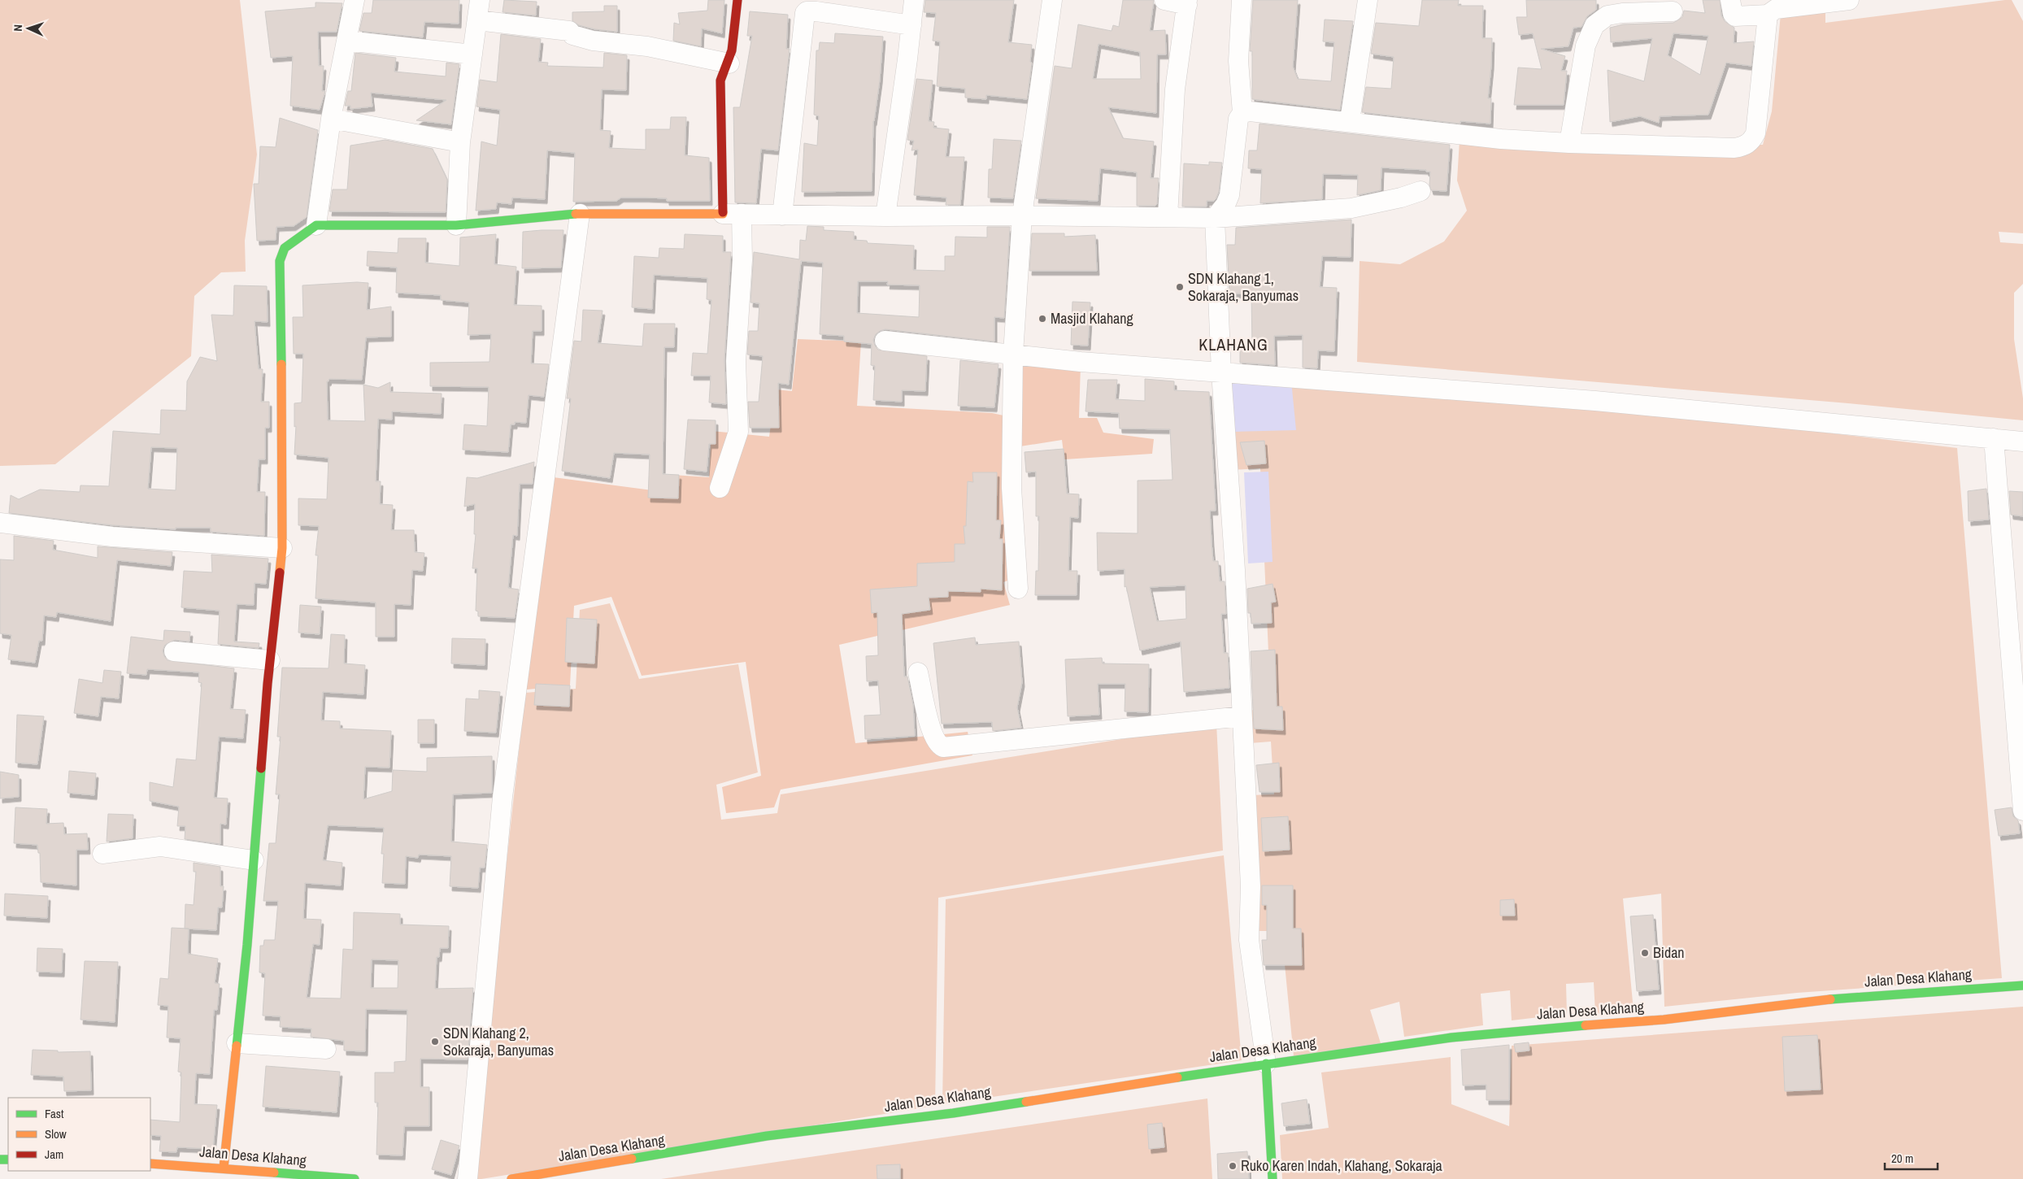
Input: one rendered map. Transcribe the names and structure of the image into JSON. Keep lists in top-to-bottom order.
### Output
{
  "streets": {
    "street": ["Jalan Desa Klahang"]
  },
  "districts": ["KLAHANG"],
  "places": [
    "SDN Klahang 1, Sokaraja, Banyumas",
    "Masjid Klahang",
    "Bidan",
    "SDN Klahang 2, Sokaraja, Banyumas",
    "Ruko Karen Indah, Klahang, Sokaraja"
  ],
  "legend": ["Fast", "Slow", "Jam"],
  "scale_bar": "20 m",
  "north": "left"
}
